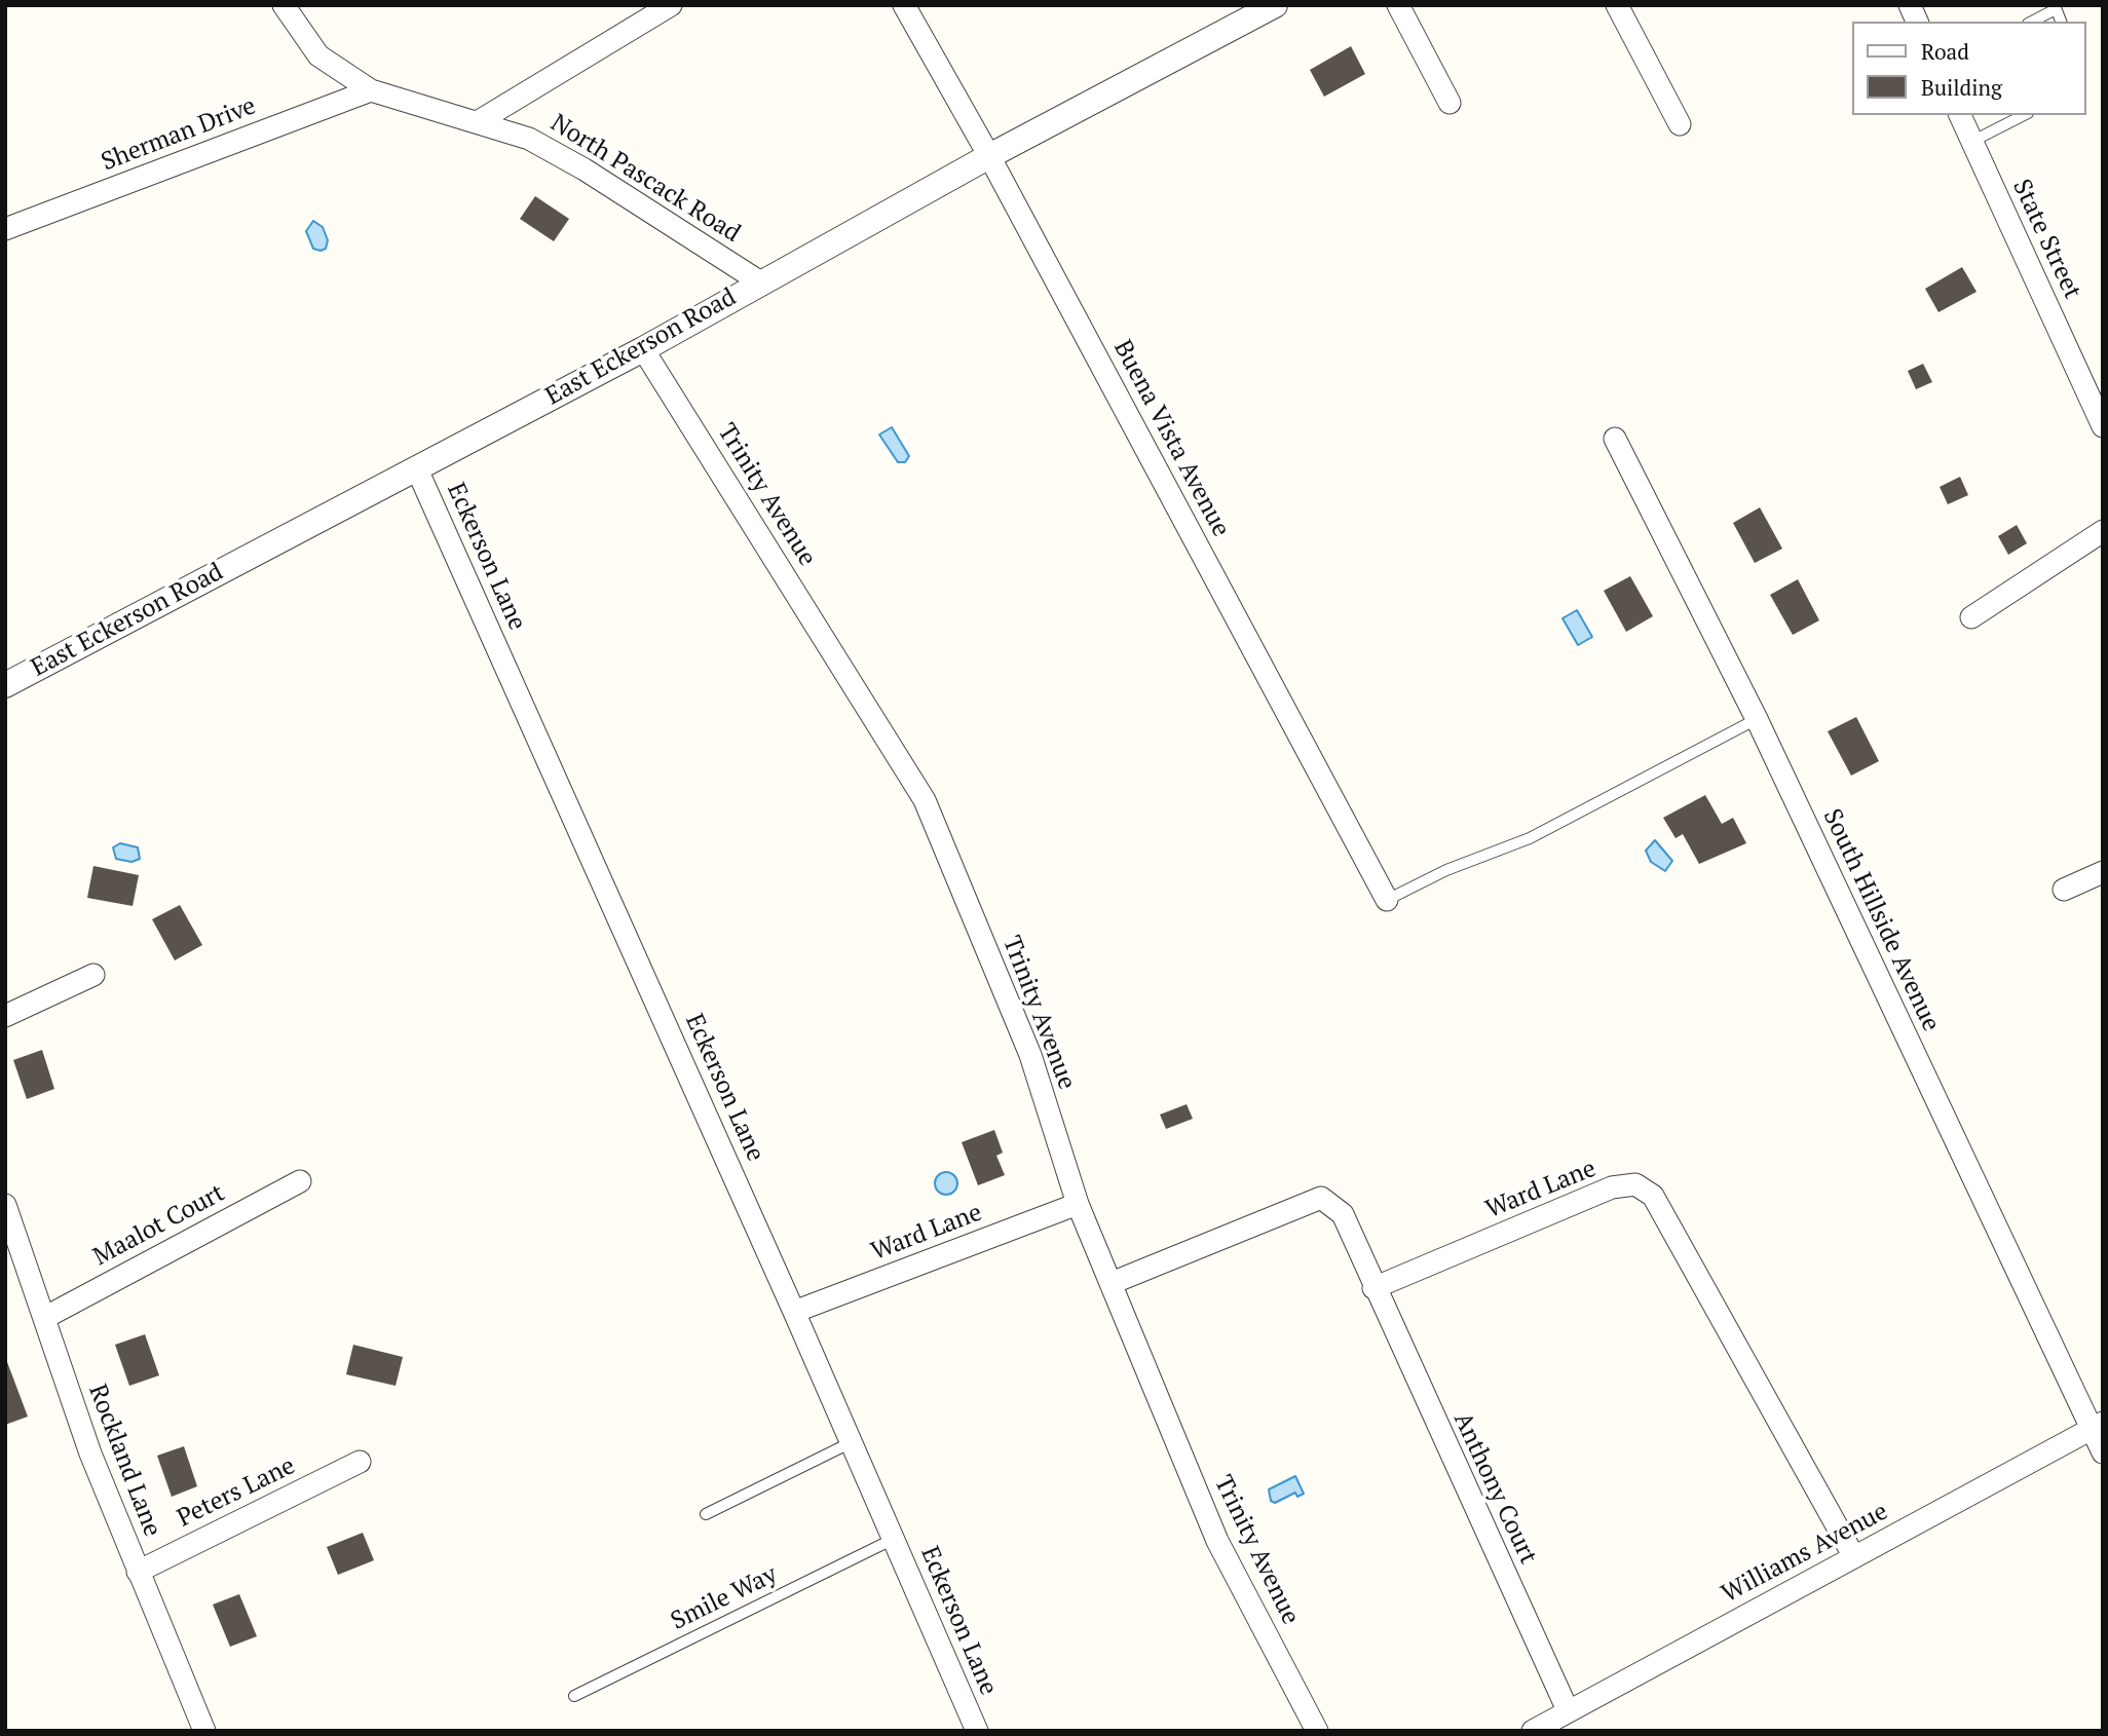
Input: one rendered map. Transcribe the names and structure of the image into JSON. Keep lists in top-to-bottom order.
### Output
{
  "streets": {
    "street": [
      "Sherman Drive",
      "North Pascack Road",
      "State Street",
      "East Eckerson Road",
      "Buena Vista Avenue",
      "Trinity Avenue",
      "Eckerson Lane",
      "South Hillside Avenue",
      "Ward Lane",
      "Maalot Court",
      "Rockland Lane",
      "Anthony Court",
      "Peters Lane",
      "Williams Avenue"
    ],
    "lane": ["Smile Way"]
  },
  "crossings": [
    ["Sherman Drive", "North Pascack Road"],
    ["North Pascack Road", "East Eckerson Road"],
    ["East Eckerson Road", "Buena Vista Avenue"],
    ["East Eckerson Road", "Trinity Avenue"],
    ["East Eckerson Road", "Eckerson Lane"],
    ["Trinity Avenue", "Ward Lane"],
    ["Eckerson Lane", "Ward Lane"],
    ["Eckerson Lane", "Smile Way"],
    ["South Hillside Avenue", "Williams Avenue"],
    ["Ward Lane", "Anthony Court"],
    ["Ward Lane", "Williams Avenue"],
    ["Maalot Court", "Rockland Lane"],
    ["Rockland Lane", "Peters Lane"],
    ["Anthony Court", "Williams Avenue"]
  ],
  "legend": ["Road", "Building"]
}
